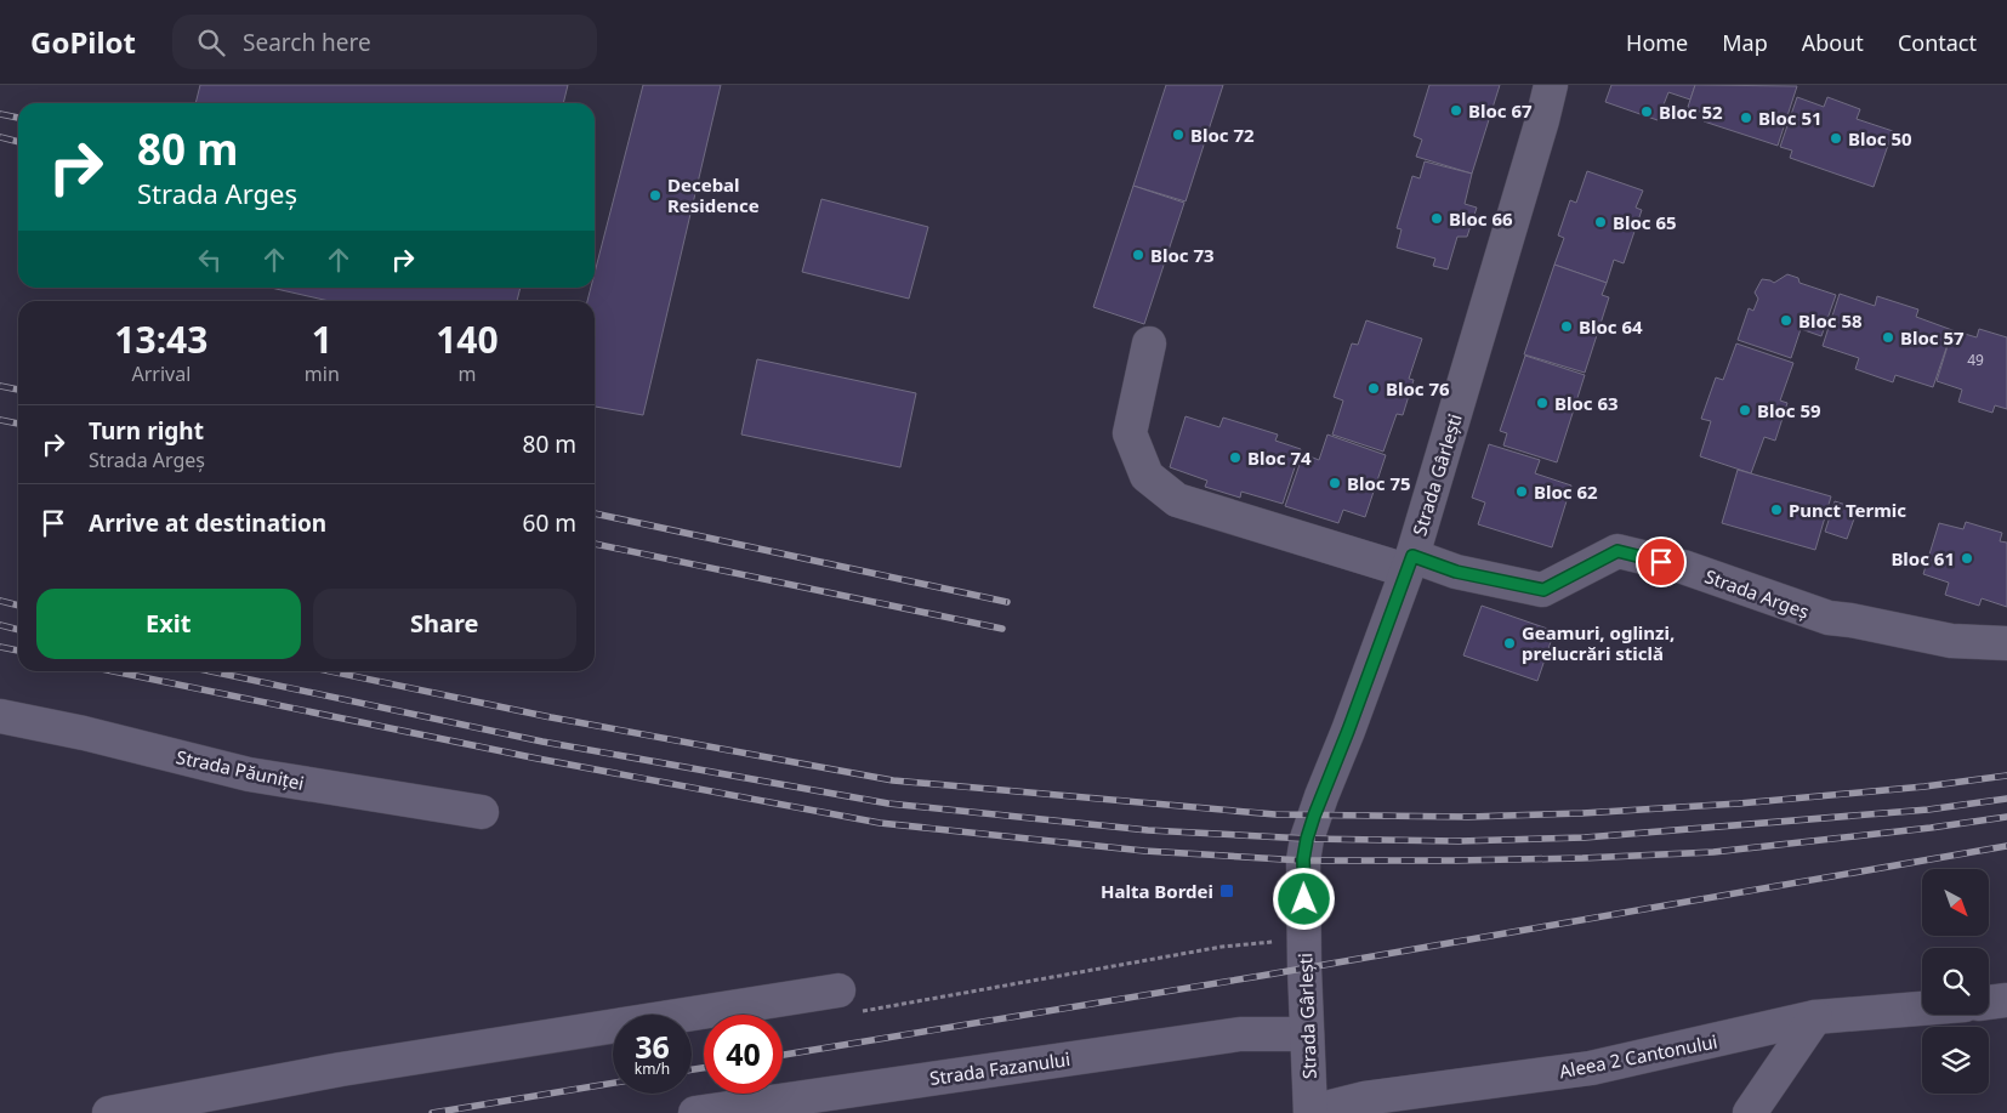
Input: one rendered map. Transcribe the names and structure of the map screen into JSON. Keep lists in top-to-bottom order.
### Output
{
  "streets": {
    "street": [
      "Strada Gârlești",
      "Strada Argeș",
      "Strada Păuniței",
      "Aleea 2 Cantonului",
      "Strada Fazanului"
    ]
  },
  "crossings": [
    ["Strada Gârlești", "Strada Argeș"],
    ["Strada Gârlești", "Aleea 2 Cantonului"],
    ["Strada Gârlești", "Strada Fazanului"]
  ],
  "places": {
    "other": [
      "Bloc 67",
      "Bloc 52",
      "Bloc 51",
      "Bloc 72",
      "Bloc 50",
      "Decebal Residence",
      "Bloc 66",
      "Bloc 65",
      "Bloc 73",
      "Bloc 58",
      "Bloc 64",
      "Bloc 57",
      "Bloc 76",
      "Bloc 63",
      "Bloc 59",
      "Bloc 74",
      "Bloc 75",
      "Bloc 62",
      "Punct Termic",
      "Bloc 61",
      "Geamuri, oglinzi, prelucrări sticlă"
    ],
    "transit": ["Halta Bordei"]
  },
  "house_numbers": ["49"],
  "north": "bottom right",
  "page": {
    "header": "GoPilot",
    "search": "Search here",
    "nav": [
      "Home",
      "Map",
      "About",
      "Contact"
    ],
    "turn": ["80 m", "Strada Argeș"],
    "eta": [
      "13:43",
      "Arrival",
      "1",
      "min",
      "140",
      "m"
    ],
    "list": [
      {
        "name": "Turn right",
        "note": "Strada Argeș",
        "value": "80 m"
      },
      {
        "name": "Arrive at destination",
        "value": "60 m"
      }
    ],
    "buttons": ["Exit", "Share"],
    "speed": "36 km/h",
    "limit": "40"
  }
}
